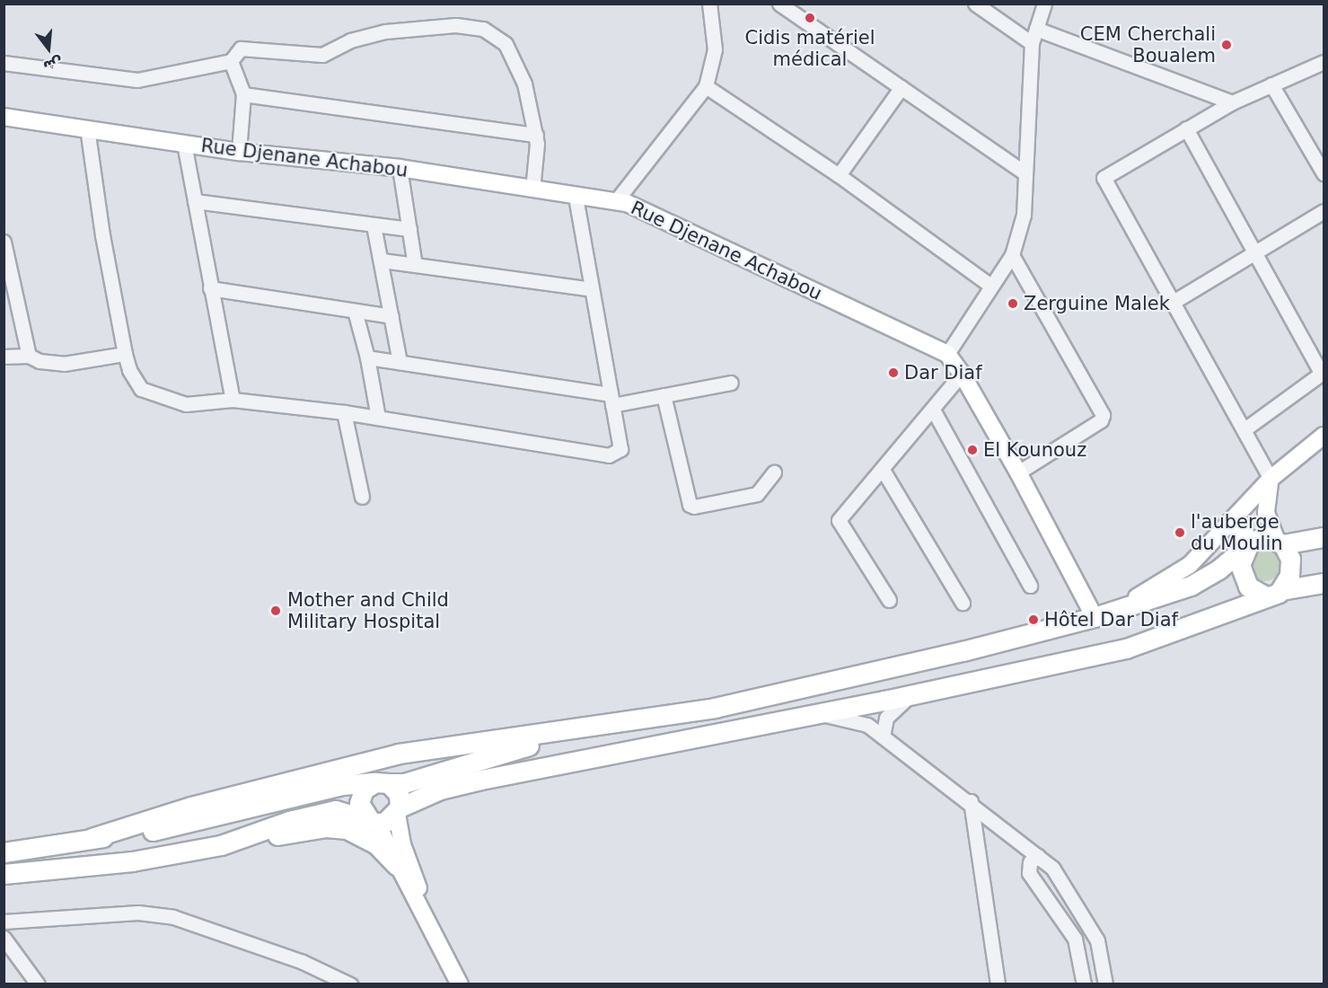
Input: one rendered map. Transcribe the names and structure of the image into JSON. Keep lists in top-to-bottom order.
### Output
{
  "streets": {
    "main road": ["Rue Djenane Achabou"]
  },
  "places": [
    "Cidis matériel médical",
    "CEM Cherchali Boualem",
    "Zerguine Malek",
    "Dar Diaf",
    "El Kounouz",
    "l'auberge du Moulin",
    "Mother and Child Military Hospital",
    "Hôtel Dar Diaf"
  ],
  "north": "bottom"
}
